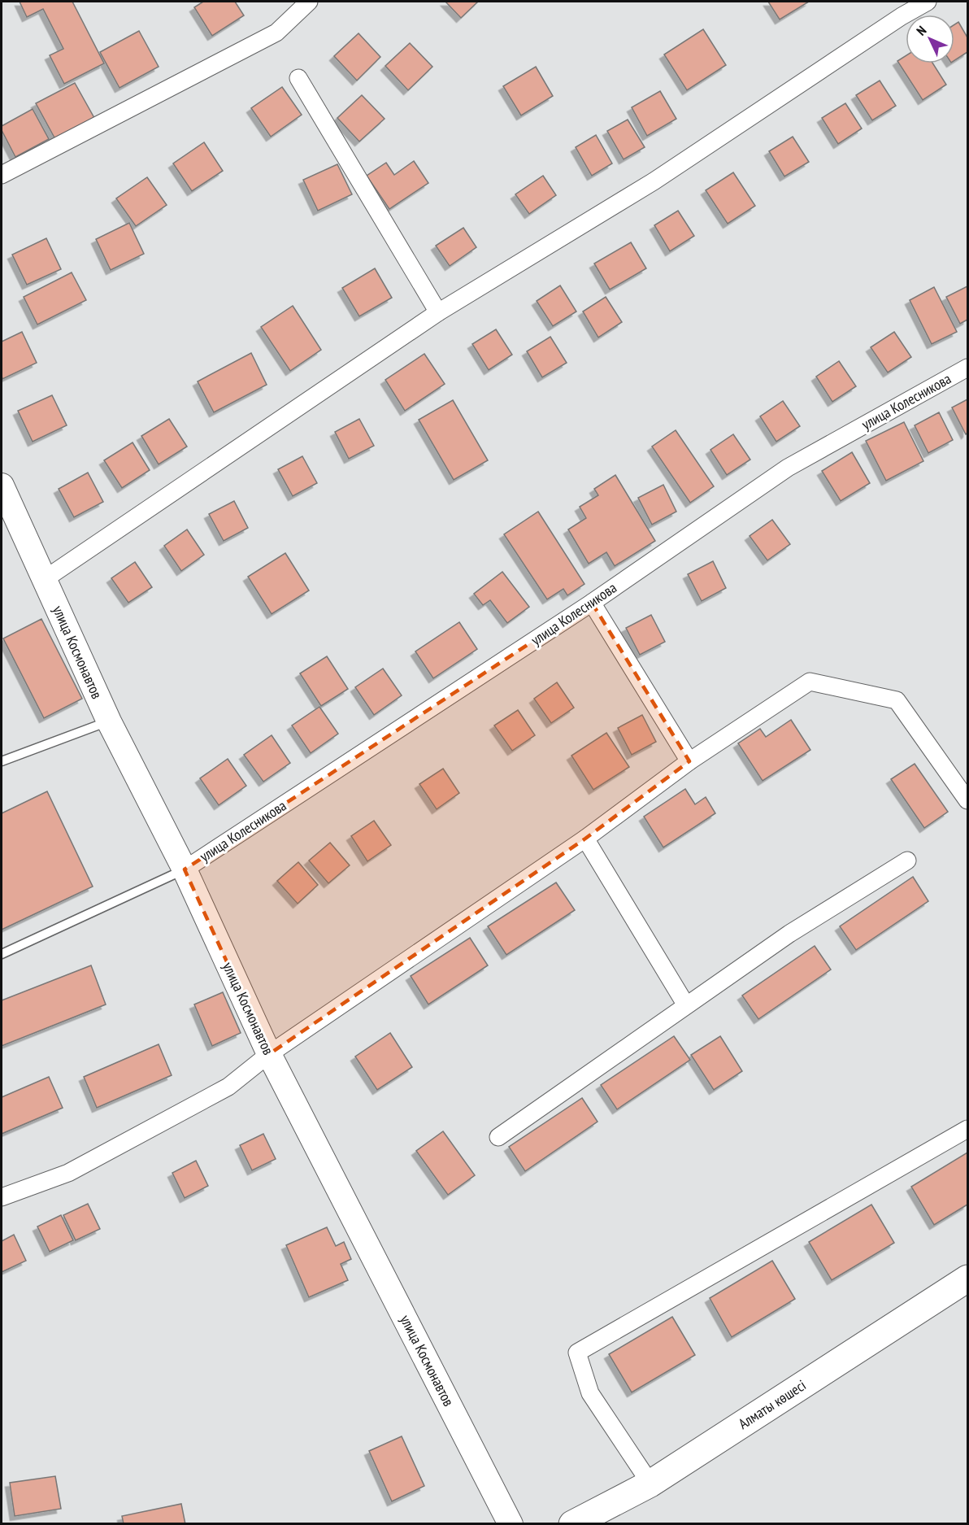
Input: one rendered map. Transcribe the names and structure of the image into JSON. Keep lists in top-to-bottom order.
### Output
{
  "streets": {
    "main road": ["улица Космонавтов", "Алматы көшесі"],
    "street": ["улица Колесникова"]
  },
  "crossings": [
    ["улица Колесникова", "улица Космонавтов"]
  ],
  "north": "top left"
}
